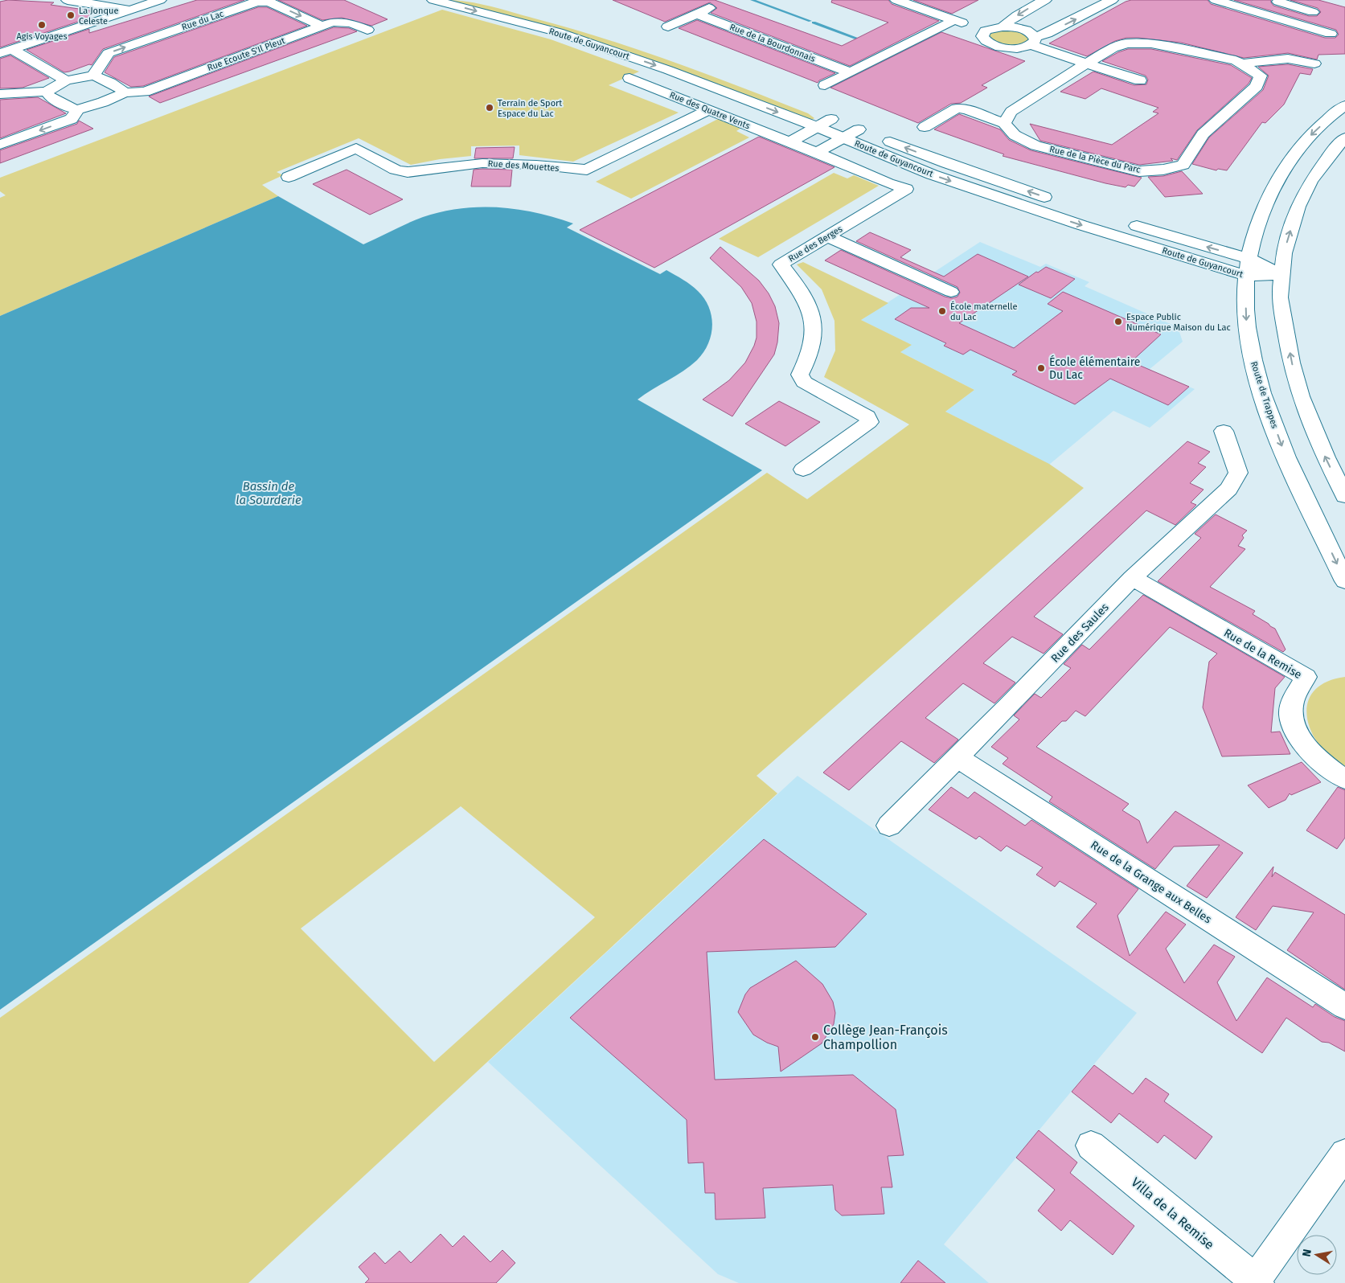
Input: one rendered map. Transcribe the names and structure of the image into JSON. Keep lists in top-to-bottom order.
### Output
{
  "streets": {
    "street": [
      "Rue du Lac",
      "Rue de la Bourdonnais",
      "Route de Guyancourt",
      "Rue Ecoute S'Il Pleut",
      "Rue des Quatre Vents",
      "Rue de la Pièce du Parc",
      "Rue des Mouettes",
      "Rue des Berges",
      "Route de Trappes",
      "Rue des Saules",
      "Rue de la Remise",
      "Rue de la Grange aux Belles",
      "Villa de la Remise"
    ]
  },
  "crossings": [
    ["Rue du Lac", "Rue Ecoute S'Il Pleut"],
    ["Route de Guyancourt", "Route de Trappes"],
    ["Rue des Quatre Vents", "Rue des Mouettes"],
    ["Rue des Quatre Vents", "Rue des Berges"],
    ["Rue des Saules", "Rue de la Remise"],
    ["Rue des Saules", "Rue de la Grange aux Belles"]
  ],
  "water": ["Bassin de la Sourderie"],
  "places": [
    "La Jonque Celeste",
    "Agis Voyages",
    "Terrain de Sport Espace du Lac",
    "École maternelle du Lac",
    "Espace Public Numérique Maison du Lac",
    "École élémentaire Du Lac",
    "Collège Jean-François Champollion"
  ],
  "north": "left"
}
